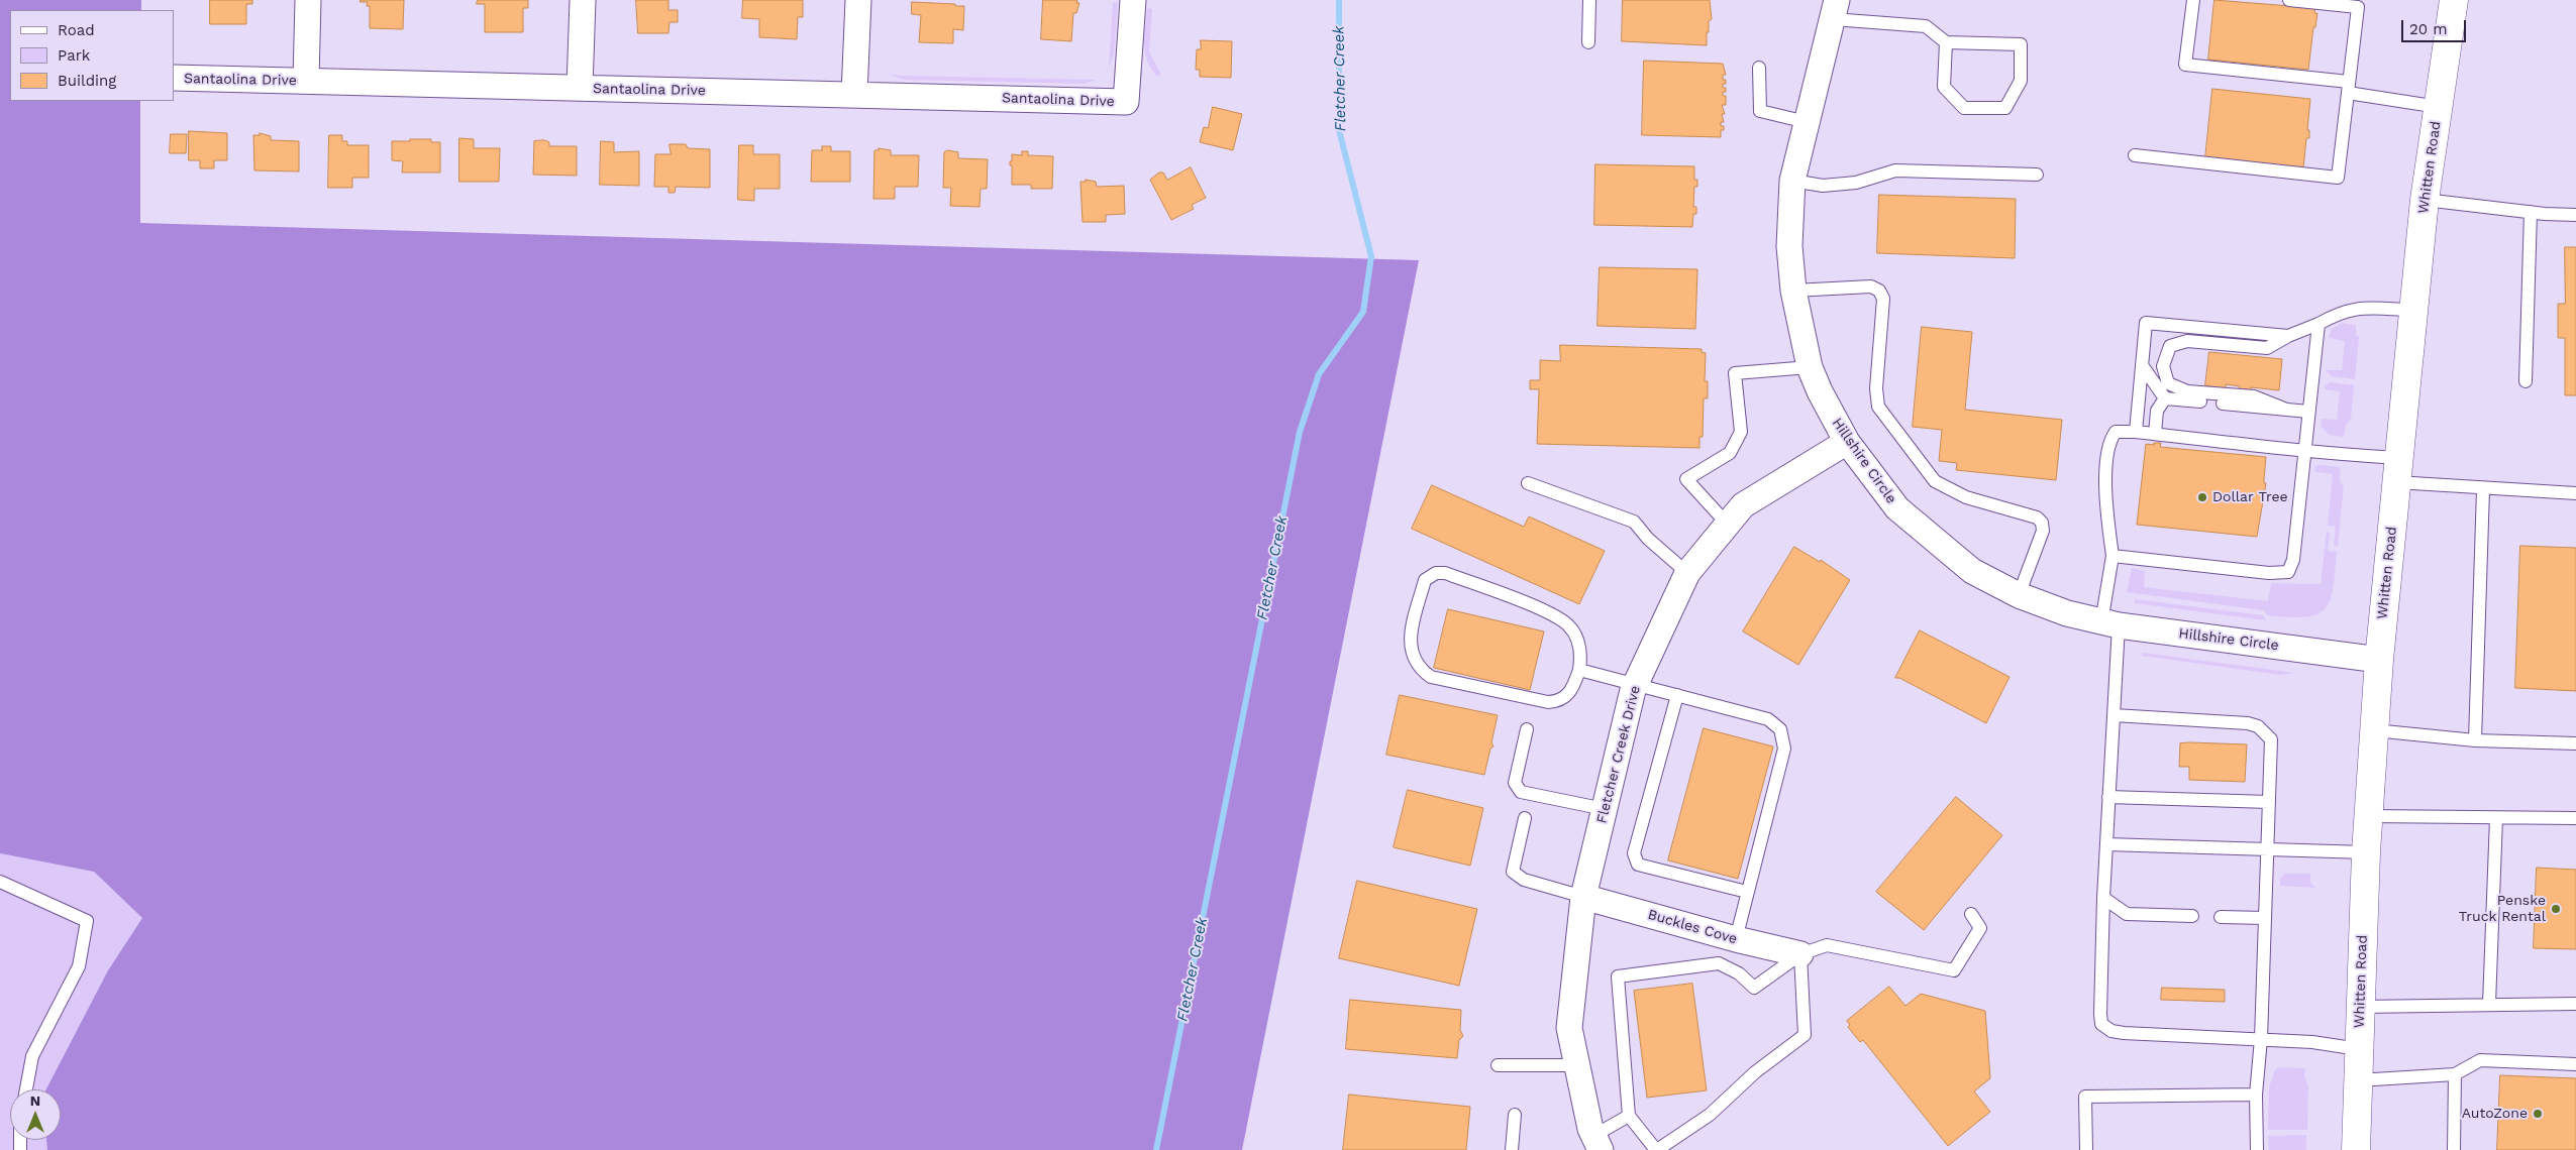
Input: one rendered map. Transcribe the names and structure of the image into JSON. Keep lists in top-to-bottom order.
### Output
{
  "streets": {
    "main road": ["Whitten Road"],
    "street": [
      "Santaolina Drive",
      "Hillshire Circle",
      "Fletcher Creek Drive",
      "Buckles Cove"
    ]
  },
  "crossings": [
    ["Whitten Road", "Hillshire Circle"],
    ["Hillshire Circle", "Fletcher Creek Drive"],
    ["Fletcher Creek Drive", "Buckles Cove"]
  ],
  "water": ["Fletcher Creek"],
  "places": ["Dollar Tree", "Penske Truck Rental", "AutoZone"],
  "legend": ["Road", "Park", "Building"],
  "scale_bar": "20 m",
  "north": "top"
}
